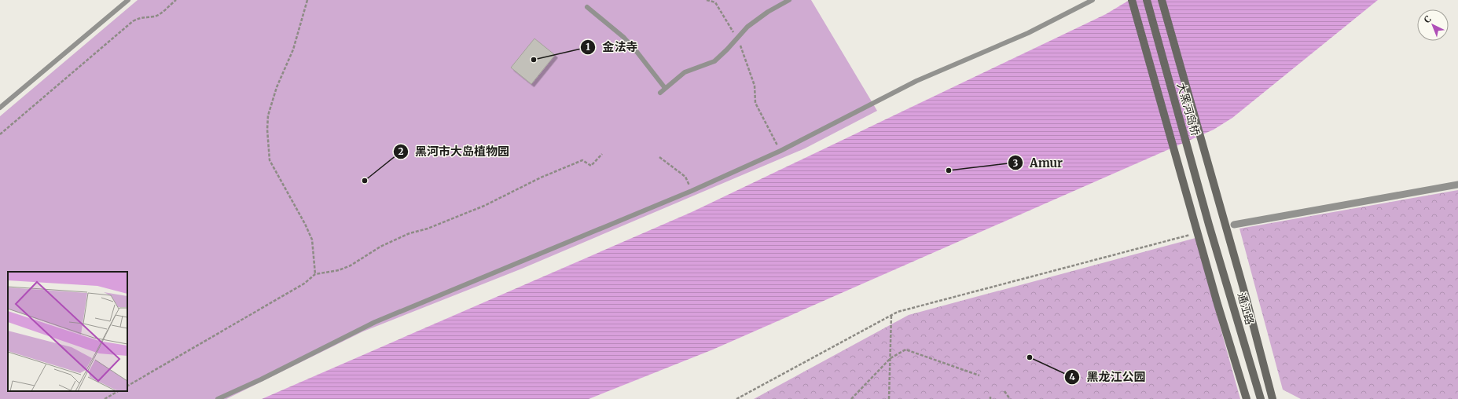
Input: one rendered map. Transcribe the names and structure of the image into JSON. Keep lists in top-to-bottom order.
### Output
{
  "streets": {
    "main road": ["大黑河岛桥", "通江路"]
  },
  "crossings": [
    ["大黑河岛桥", "通江路"]
  ],
  "places": [
    "金法寺",
    "Amur",
    "黑河市大岛植物园",
    "黑龙江公园"
  ],
  "north": "top left"
}
